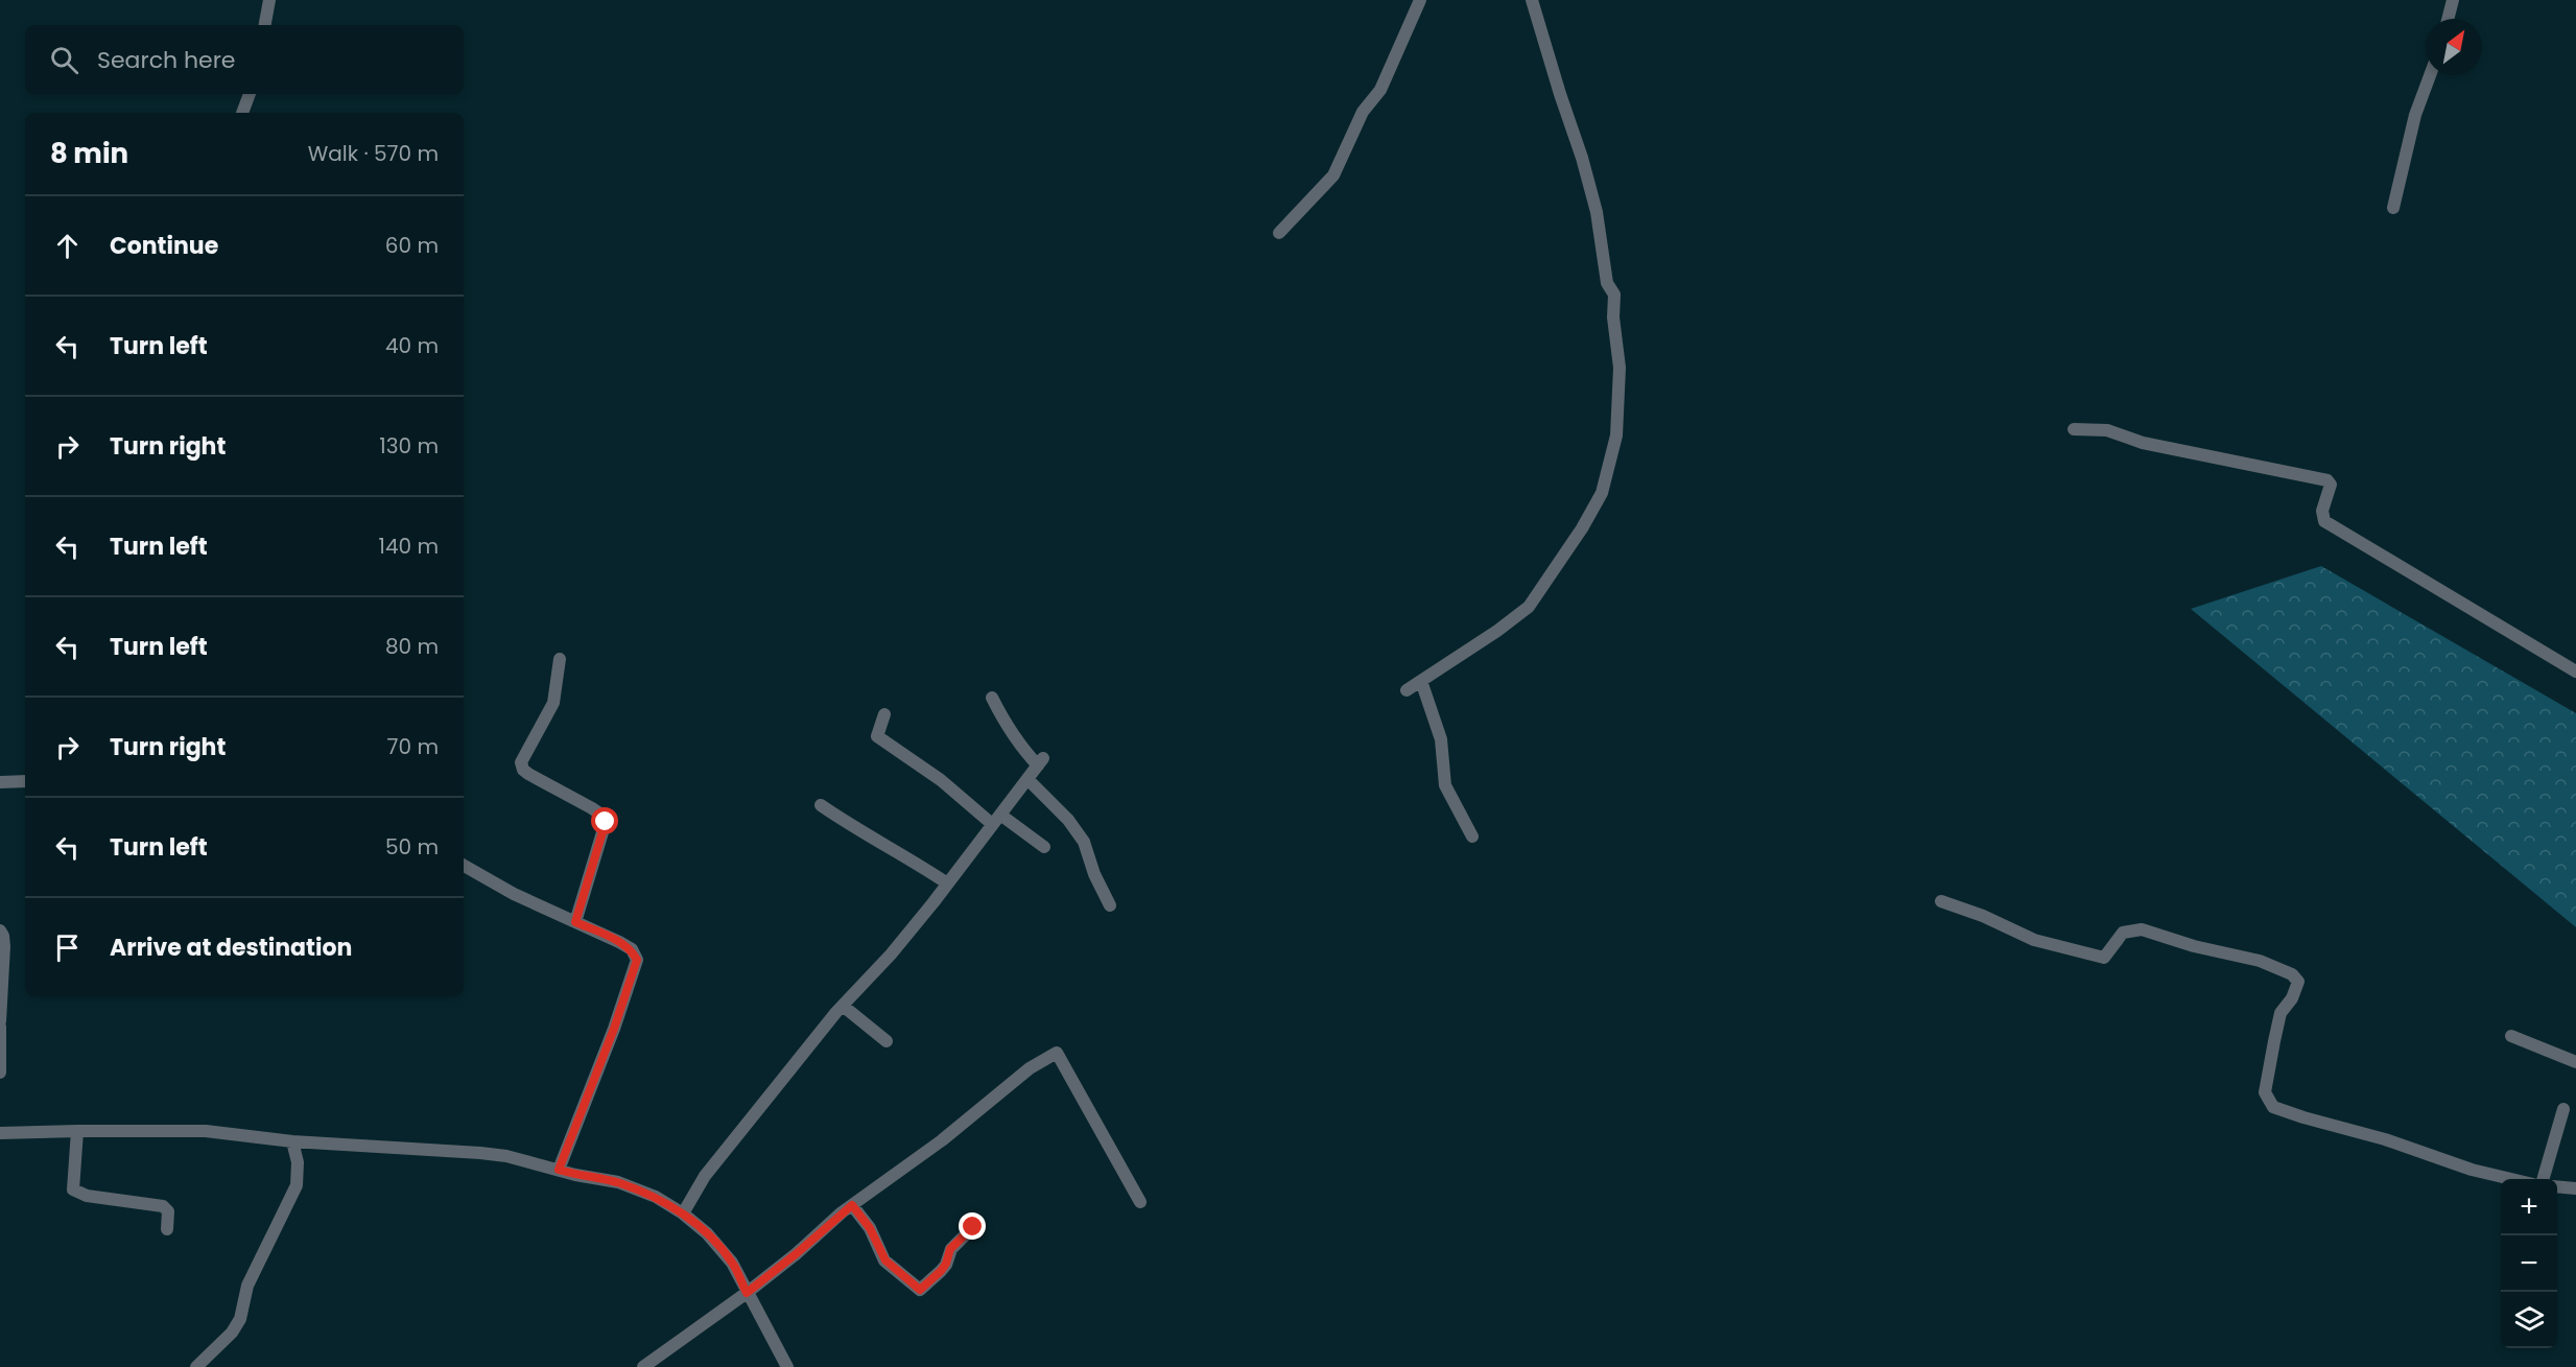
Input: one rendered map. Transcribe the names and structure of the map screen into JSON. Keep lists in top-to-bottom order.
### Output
{
  "north": "top right",
  "page": {
    "search": "Search here",
    "heading": ["8 min", "Walk · 570 m"],
    "list": [
      ["Continue", "60 m"],
      ["Turn left", "40 m"],
      ["Turn right", "130 m"],
      ["Turn left", "140 m"],
      ["Turn left", "80 m"],
      ["Turn right", "70 m"],
      ["Turn left", "50 m"],
      "Arrive at destination"
    ],
    "map_buttons": ["+", "−"]
  }
}
